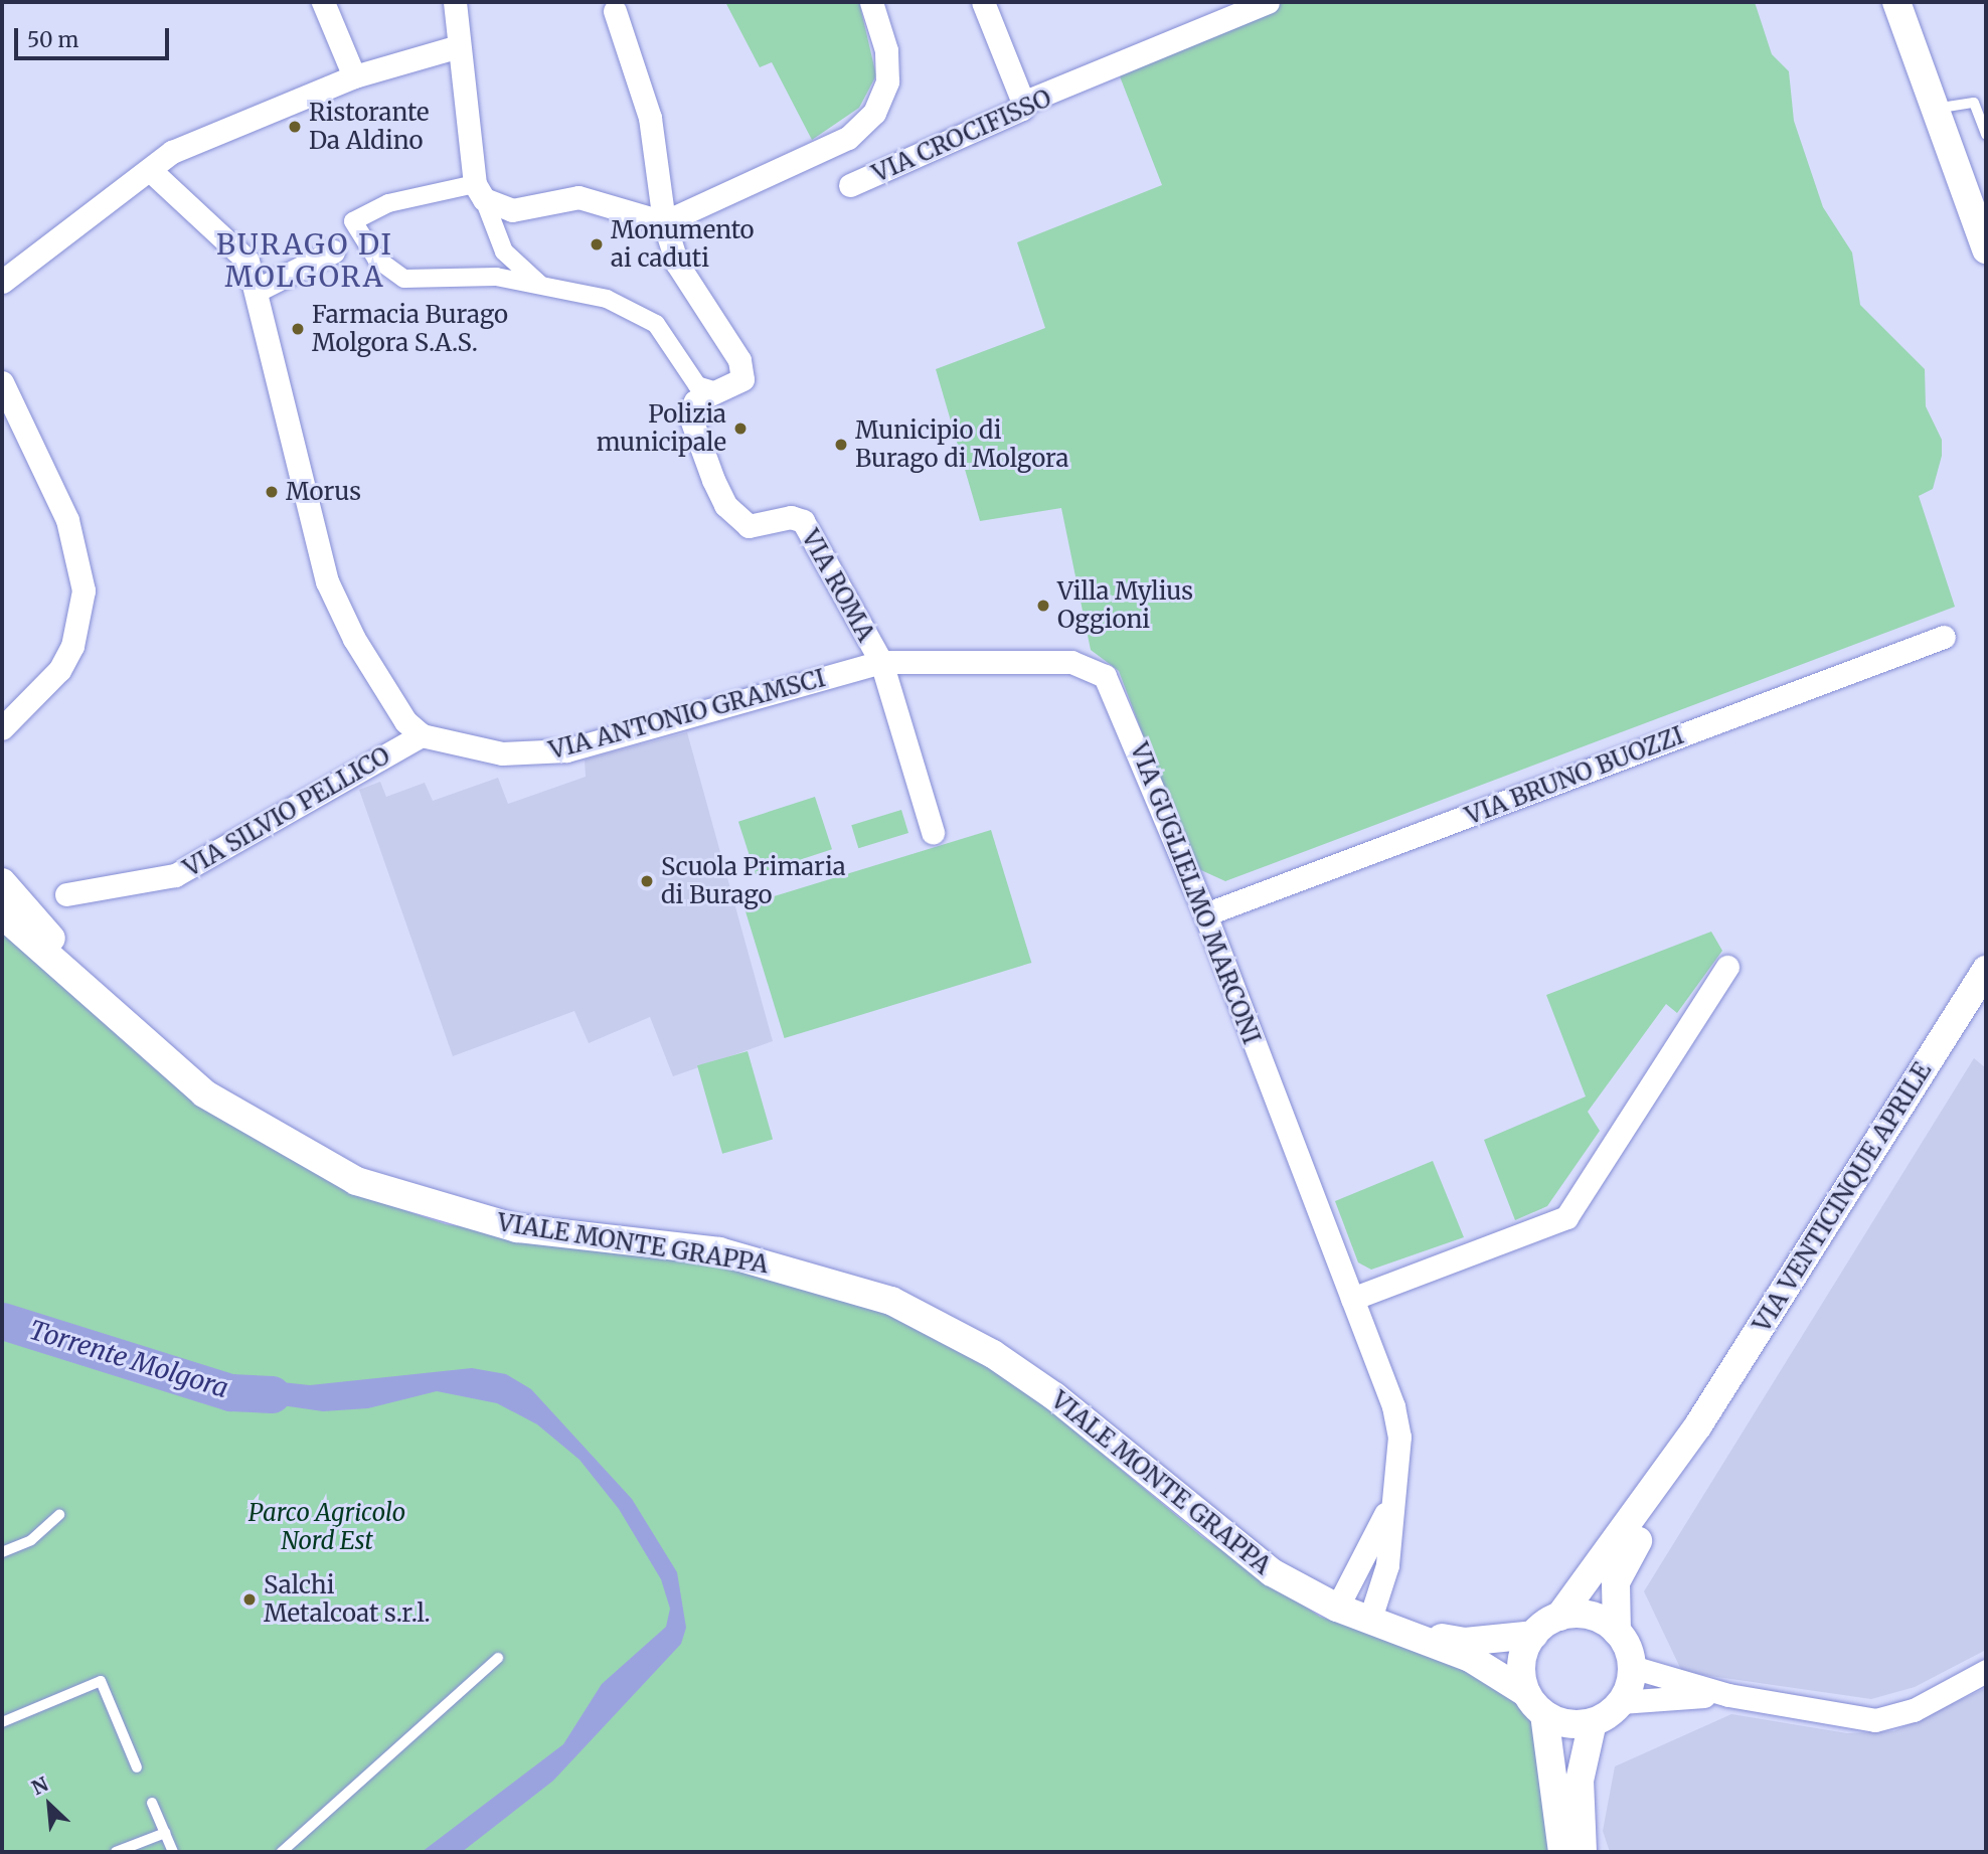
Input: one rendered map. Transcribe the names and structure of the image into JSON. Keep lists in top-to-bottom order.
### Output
{
  "streets": {
    "street": [
      "VIA CROCIFISSO",
      "VIA ROMA",
      "VIA ANTONIO GRAMSCI",
      "VIA BRUNO BUOZZI",
      "VIA SILVIO PELLICO",
      "VIA GUGLIELMO MARCONI",
      "VIA VENTICINQUE APRILE",
      "VIALE MONTE GRAPPA"
    ]
  },
  "crossings": [
    ["VIA ROMA", "VIA ANTONIO GRAMSCI"],
    ["VIA ROMA", "VIA GUGLIELMO MARCONI"],
    ["VIA ANTONIO GRAMSCI", "VIA SILVIO PELLICO"],
    ["VIA ANTONIO GRAMSCI", "VIA GUGLIELMO MARCONI"],
    ["VIA BRUNO BUOZZI", "VIA GUGLIELMO MARCONI"],
    ["VIA GUGLIELMO MARCONI", "VIALE MONTE GRAPPA"],
    ["VIA VENTICINQUE APRILE", "VIALE MONTE GRAPPA"]
  ],
  "districts": ["BURAGO DI MOLGORA"],
  "water": ["Torrente Molgora"],
  "parks": ["Parco Agricolo Nord Est"],
  "places": [
    "Ristorante Da Aldino",
    "Monumento ai caduti",
    "Farmacia Burago Molgora S.A.S.",
    "Polizia municipale",
    "Municipio di Burago di Molgora",
    "Morus",
    "Villa Mylius Oggioni",
    "Scuola Primaria di Burago",
    "Salchi Metalcoat s.r.l."
  ],
  "scale_bar": "50 m",
  "north": "top left"
}
